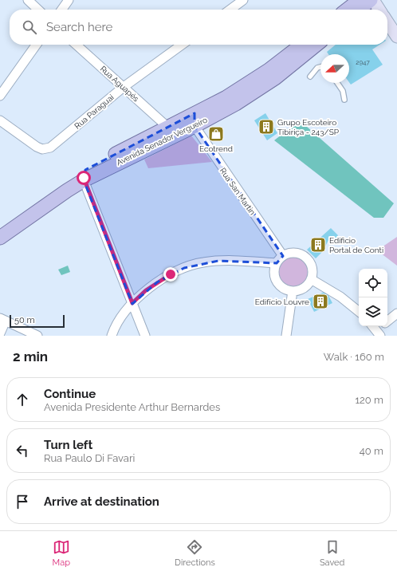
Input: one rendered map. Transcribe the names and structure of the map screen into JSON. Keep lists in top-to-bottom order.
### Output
{
  "streets": {
    "main road": ["Avenida Senador Vergueiro"],
    "street": ["Rua Aguapés", "Rua Paraguai", "Rua San Martin"]
  },
  "crossings": [
    ["Rua Aguapés", "Rua Paraguai"],
    ["Rua Aguapés", "Avenida Senador Vergueiro"],
    ["Avenida Senador Vergueiro", "Rua San Martin"]
  ],
  "places": {
    "building": ["Grupo Escoteiro Tibiriça - 243/SP", "Edificio Portal de Conti", "Edifício Louvre"],
    "shop": ["Ecotrend"]
  },
  "house_numbers": ["2947"],
  "scale_bar": "50 m",
  "north": "left",
  "page": {
    "search": "Search here",
    "scale": "50 m",
    "heading": ["2 min", "Walk · 160 m"],
    "list": [
      ["Continue", "Avenida Presidente Arthur Bernardes", "120 m"],
      ["Turn left", "Rua Paulo Di Favari", "40 m"],
      "Arrive at destination"
    ],
    "nav": ["Map", "Directions", "Saved"]
  }
}
